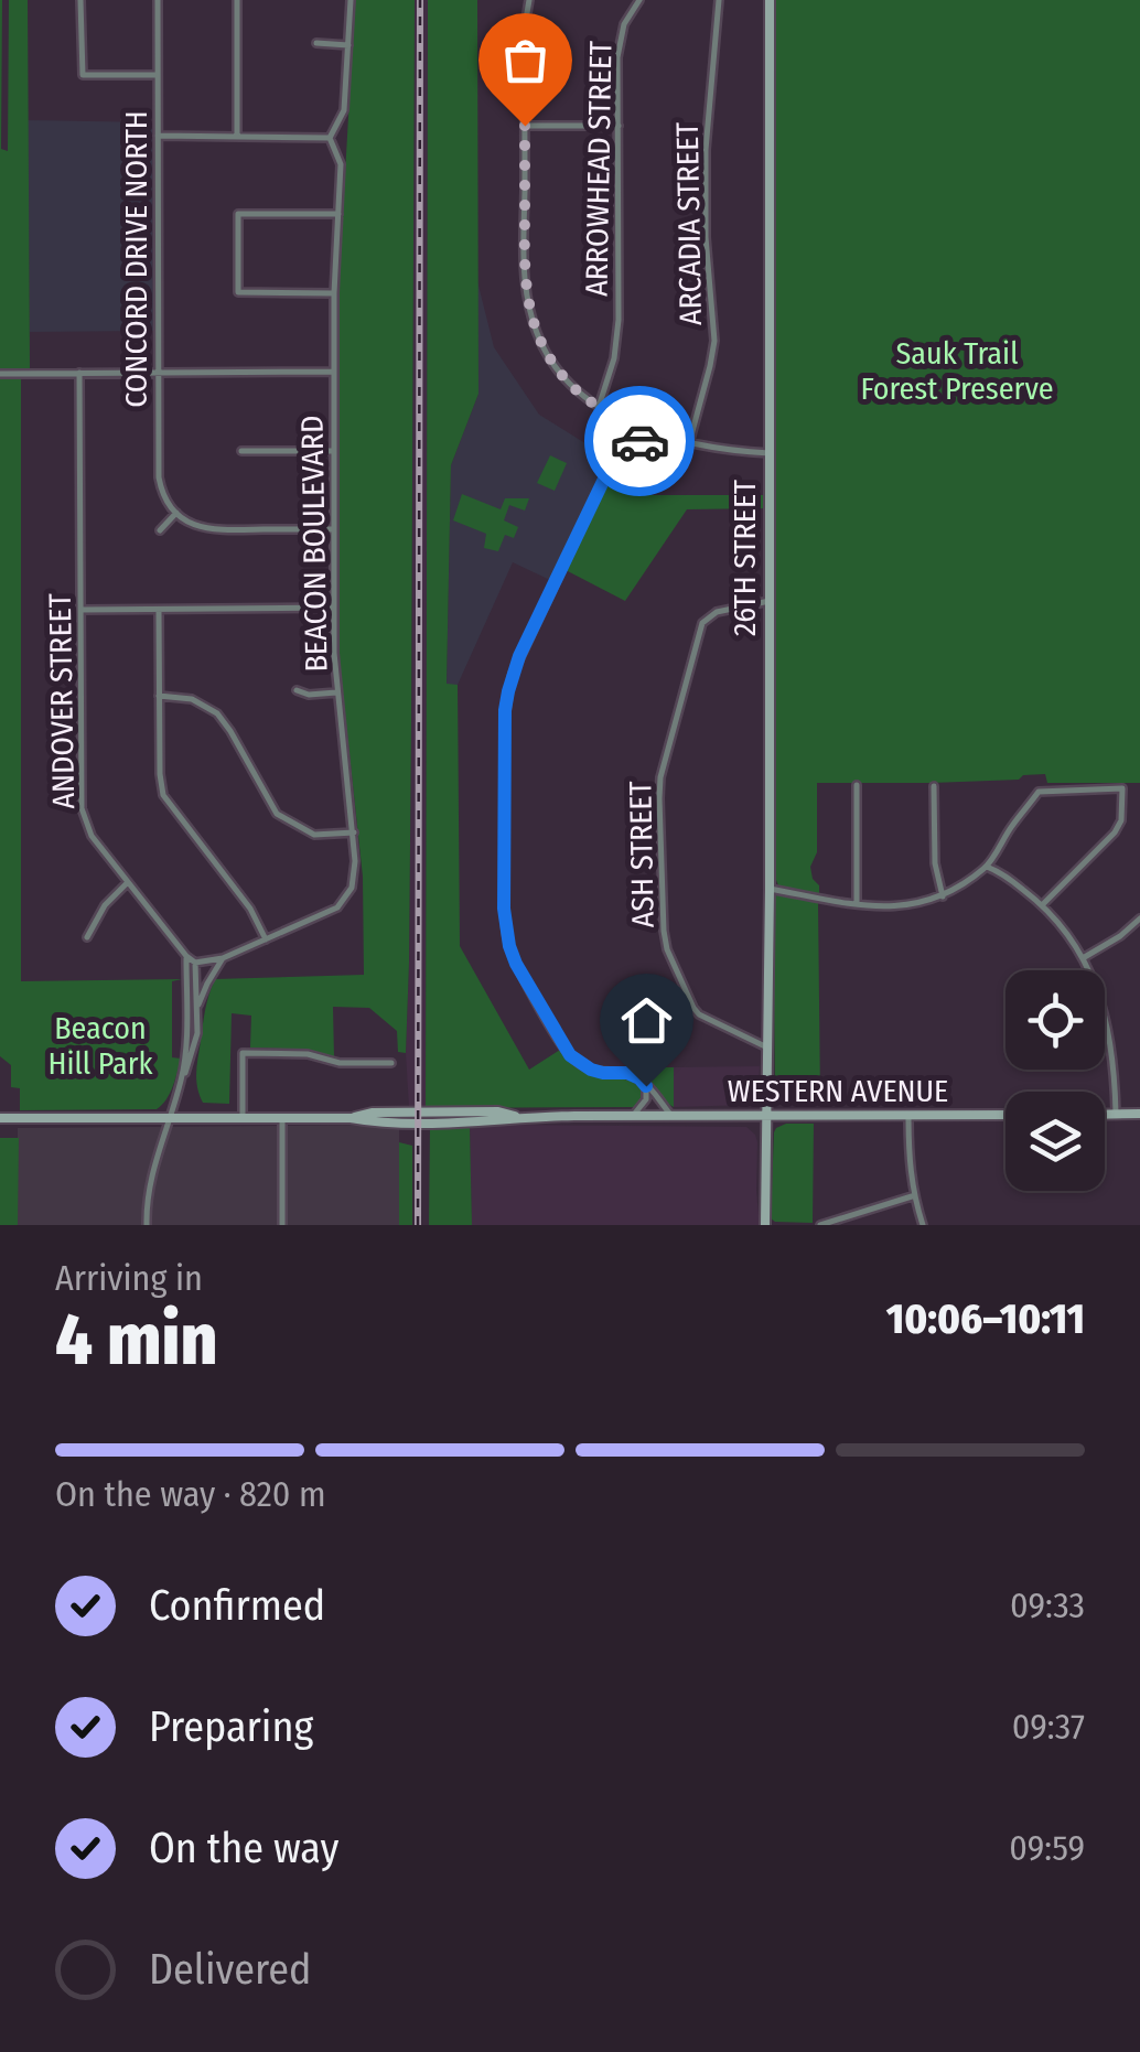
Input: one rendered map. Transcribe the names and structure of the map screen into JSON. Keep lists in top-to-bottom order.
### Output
{
  "streets": {
    "street": [
      "ARROWHEAD STREET",
      "ARCADIA STREET",
      "CONCORD DRIVE NORTH",
      "BEACON BOULEVARD",
      "26TH STREET",
      "ANDOVER STREET",
      "ASH STREET",
      "WESTERN AVENUE"
    ]
  },
  "crossings": [
    ["26TH STREET", "ASH STREET"],
    ["26TH STREET", "WESTERN AVENUE"]
  ],
  "parks": ["Sauk Trail Forest Preserve", "Beacon Hill Park"],
  "page": {
    "heading": ["4 min", "Arriving in", "10:06–10:11"],
    "bar": "On the way · 820 m",
    "list": [
      ["Confirmed", "09:33"],
      ["Preparing", "09:37"],
      ["On the way", "09:59"],
      "Delivered"
    ]
  }
}
